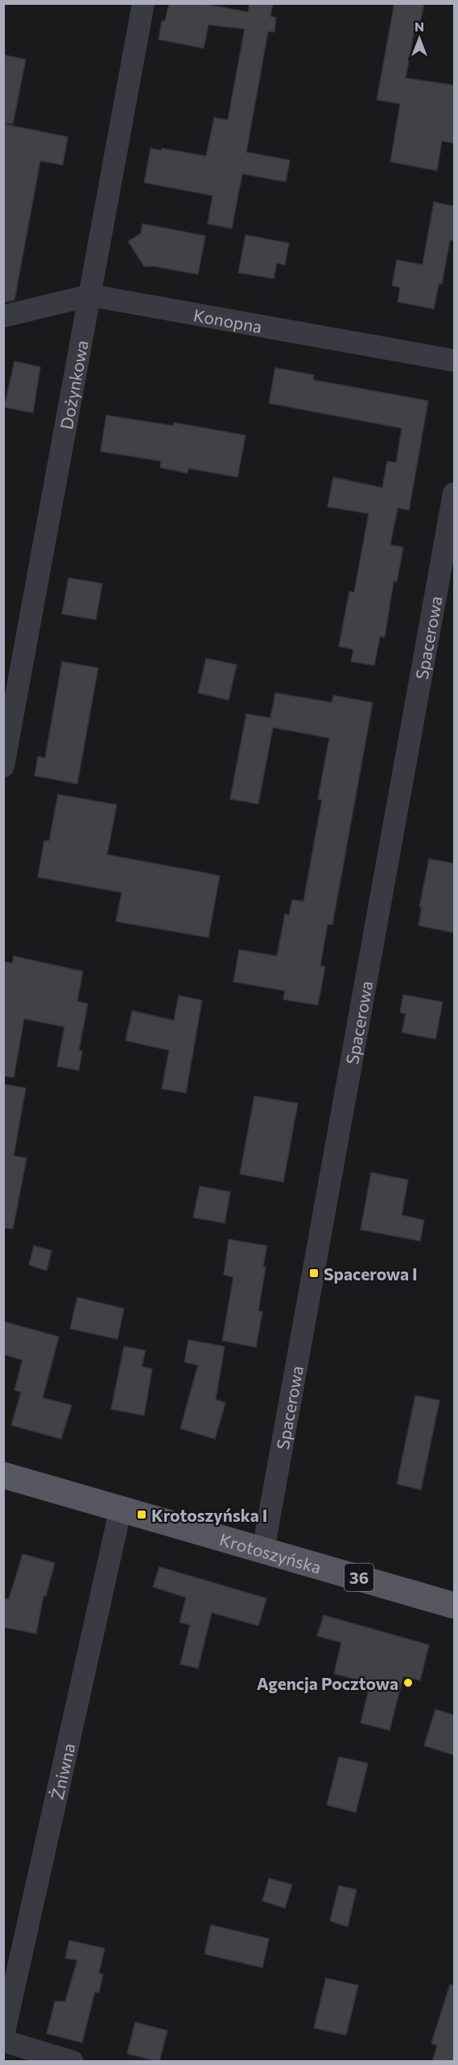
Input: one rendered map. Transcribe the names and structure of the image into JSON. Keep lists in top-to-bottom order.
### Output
{
  "streets": {
    "main road": ["Krotoszyńska", "36"],
    "street": [
      "Konopna",
      "Dożynkowa",
      "Spacerowa",
      "Żniwna"
    ]
  },
  "crossings": [
    ["Konopna", "Dożynkowa"],
    ["Spacerowa", "Krotoszyńska"],
    ["Krotoszyńska", "Żniwna"]
  ],
  "places": {
    "transit": ["Spacerowa I", "Krotoszyńska I"],
    "other": ["Agencja Pocztowa"]
  },
  "north": "top"
}
